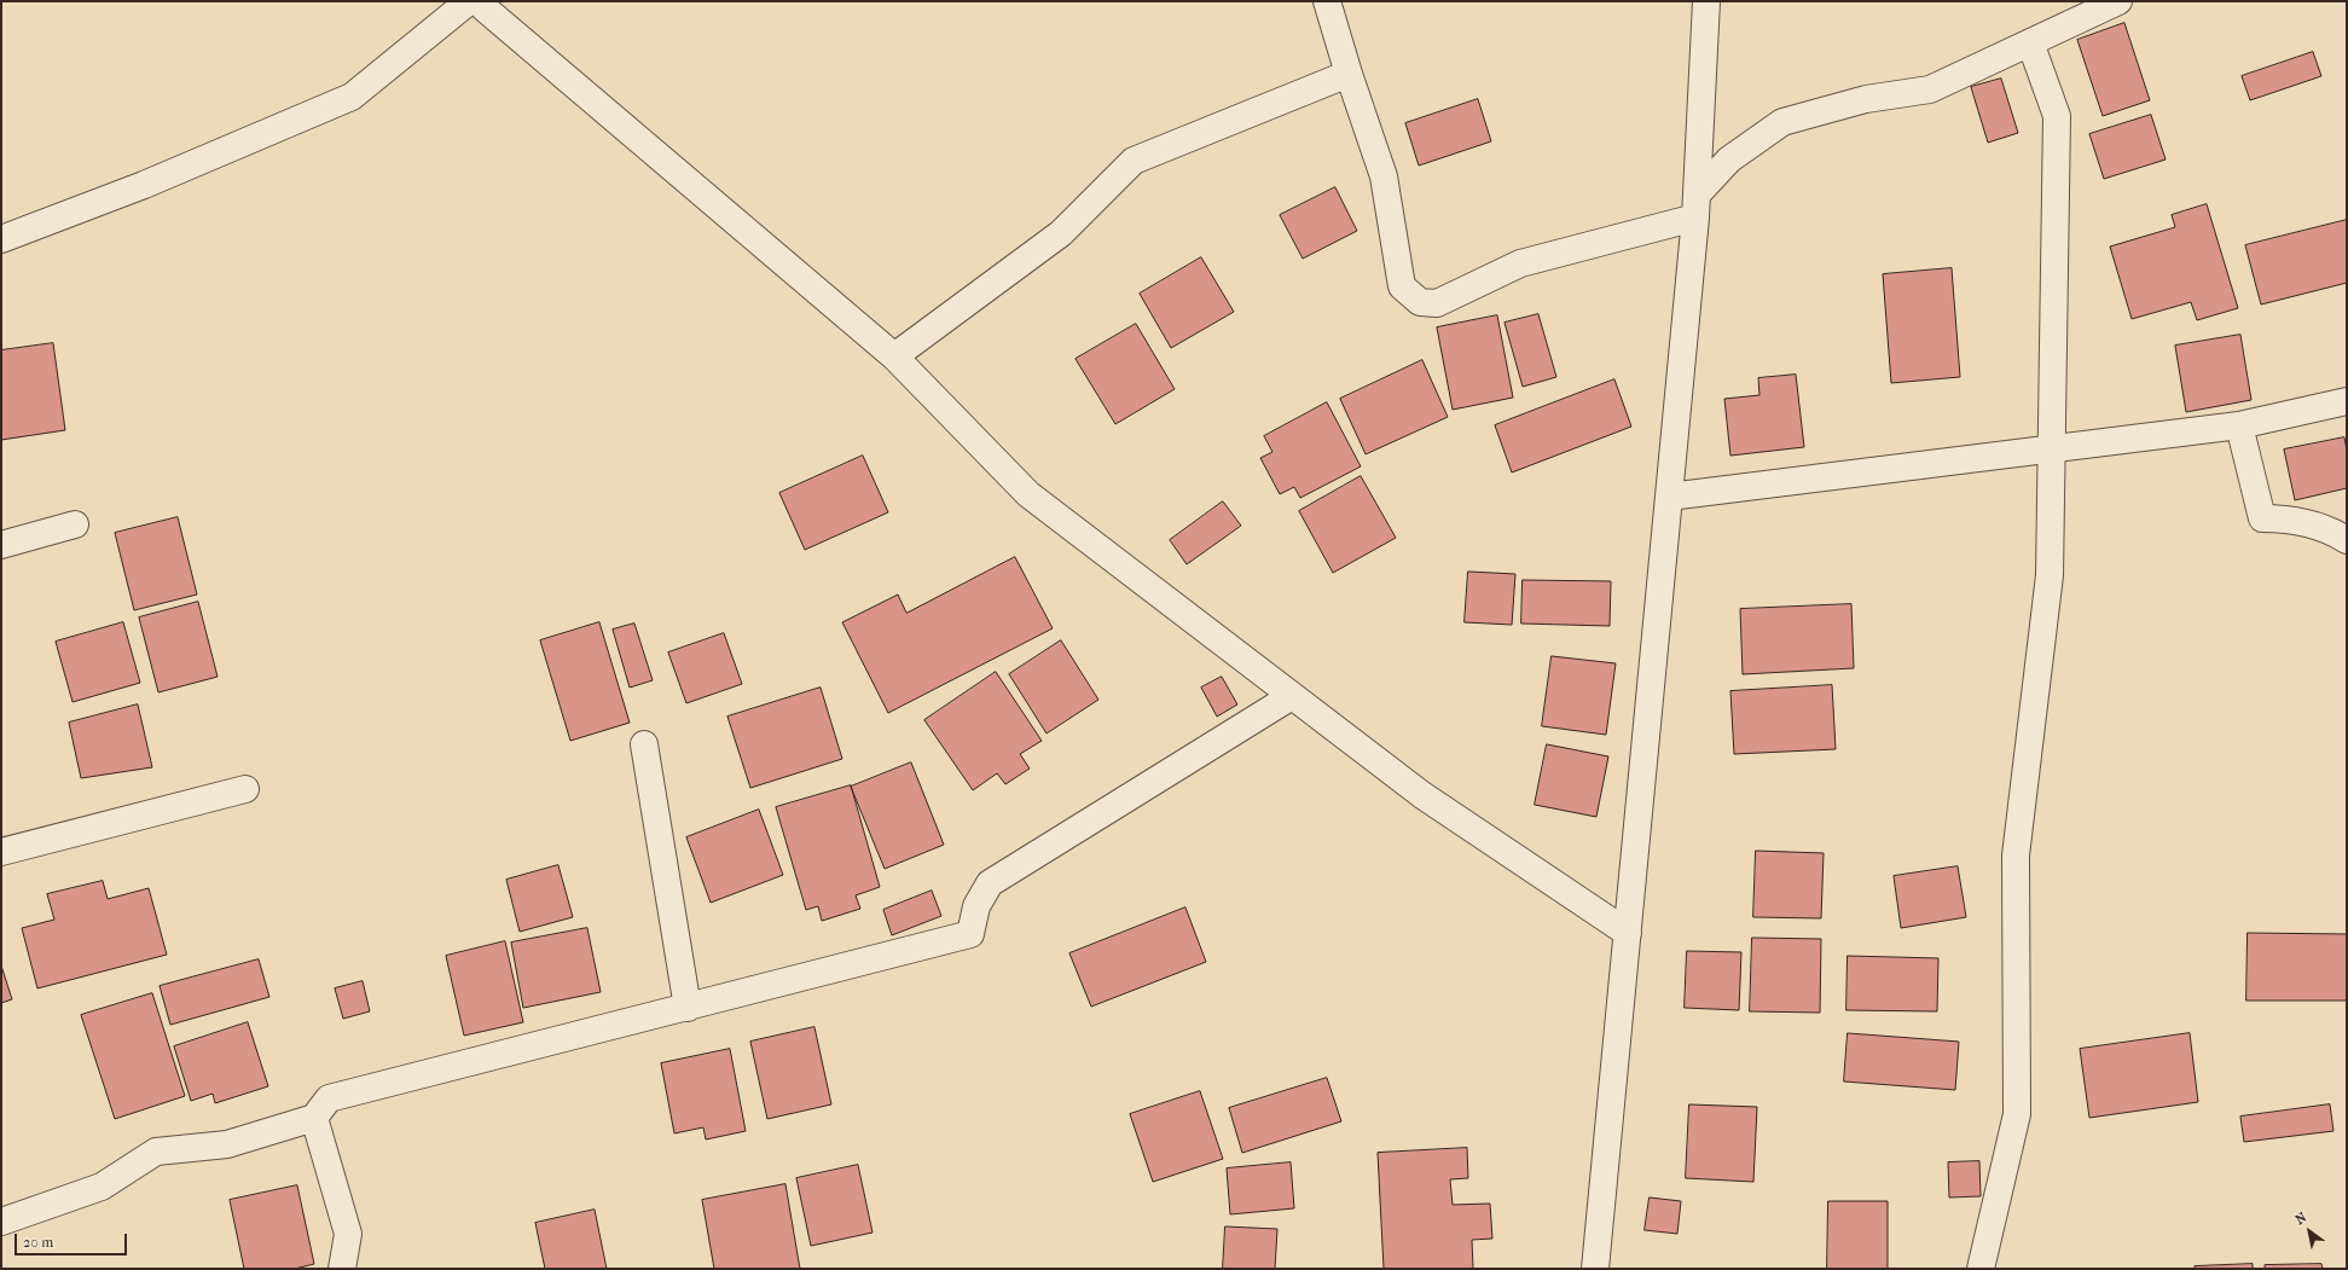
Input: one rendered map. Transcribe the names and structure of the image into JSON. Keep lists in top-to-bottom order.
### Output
{
  "scale_bar": "20 m",
  "north": "top left"
}
